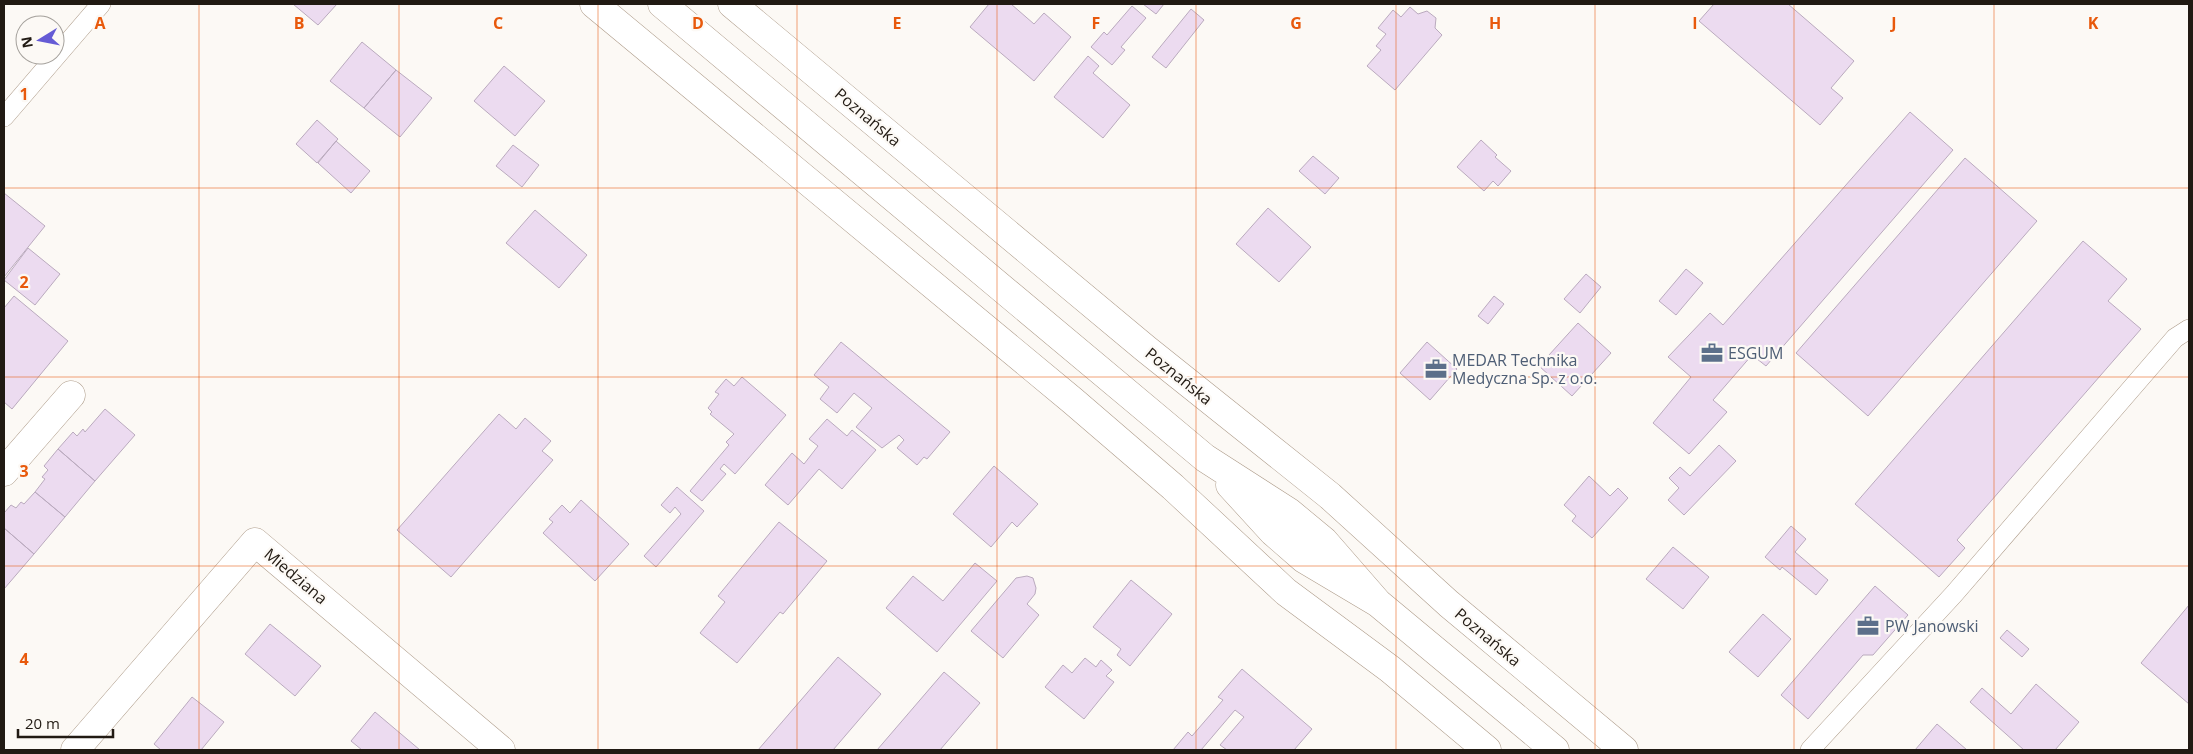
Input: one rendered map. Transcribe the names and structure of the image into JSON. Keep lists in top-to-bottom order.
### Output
{
  "streets": {
    "street": ["Poznańska", "Miedziana"]
  },
  "places": {
    "office": ["ESGUM", "MEDAR Technika Medyczna Sp. z o.o.", "PW Janowski"]
  },
  "scale_bar": "20 m",
  "north": "left",
  "grid": {
    "columns": [
      "A",
      "B",
      "C",
      "D",
      "E",
      "F",
      "G",
      "H",
      "I",
      "J",
      "K"
    ],
    "rows": [
      "1",
      "2",
      "3",
      "4"
    ]
  }
}
